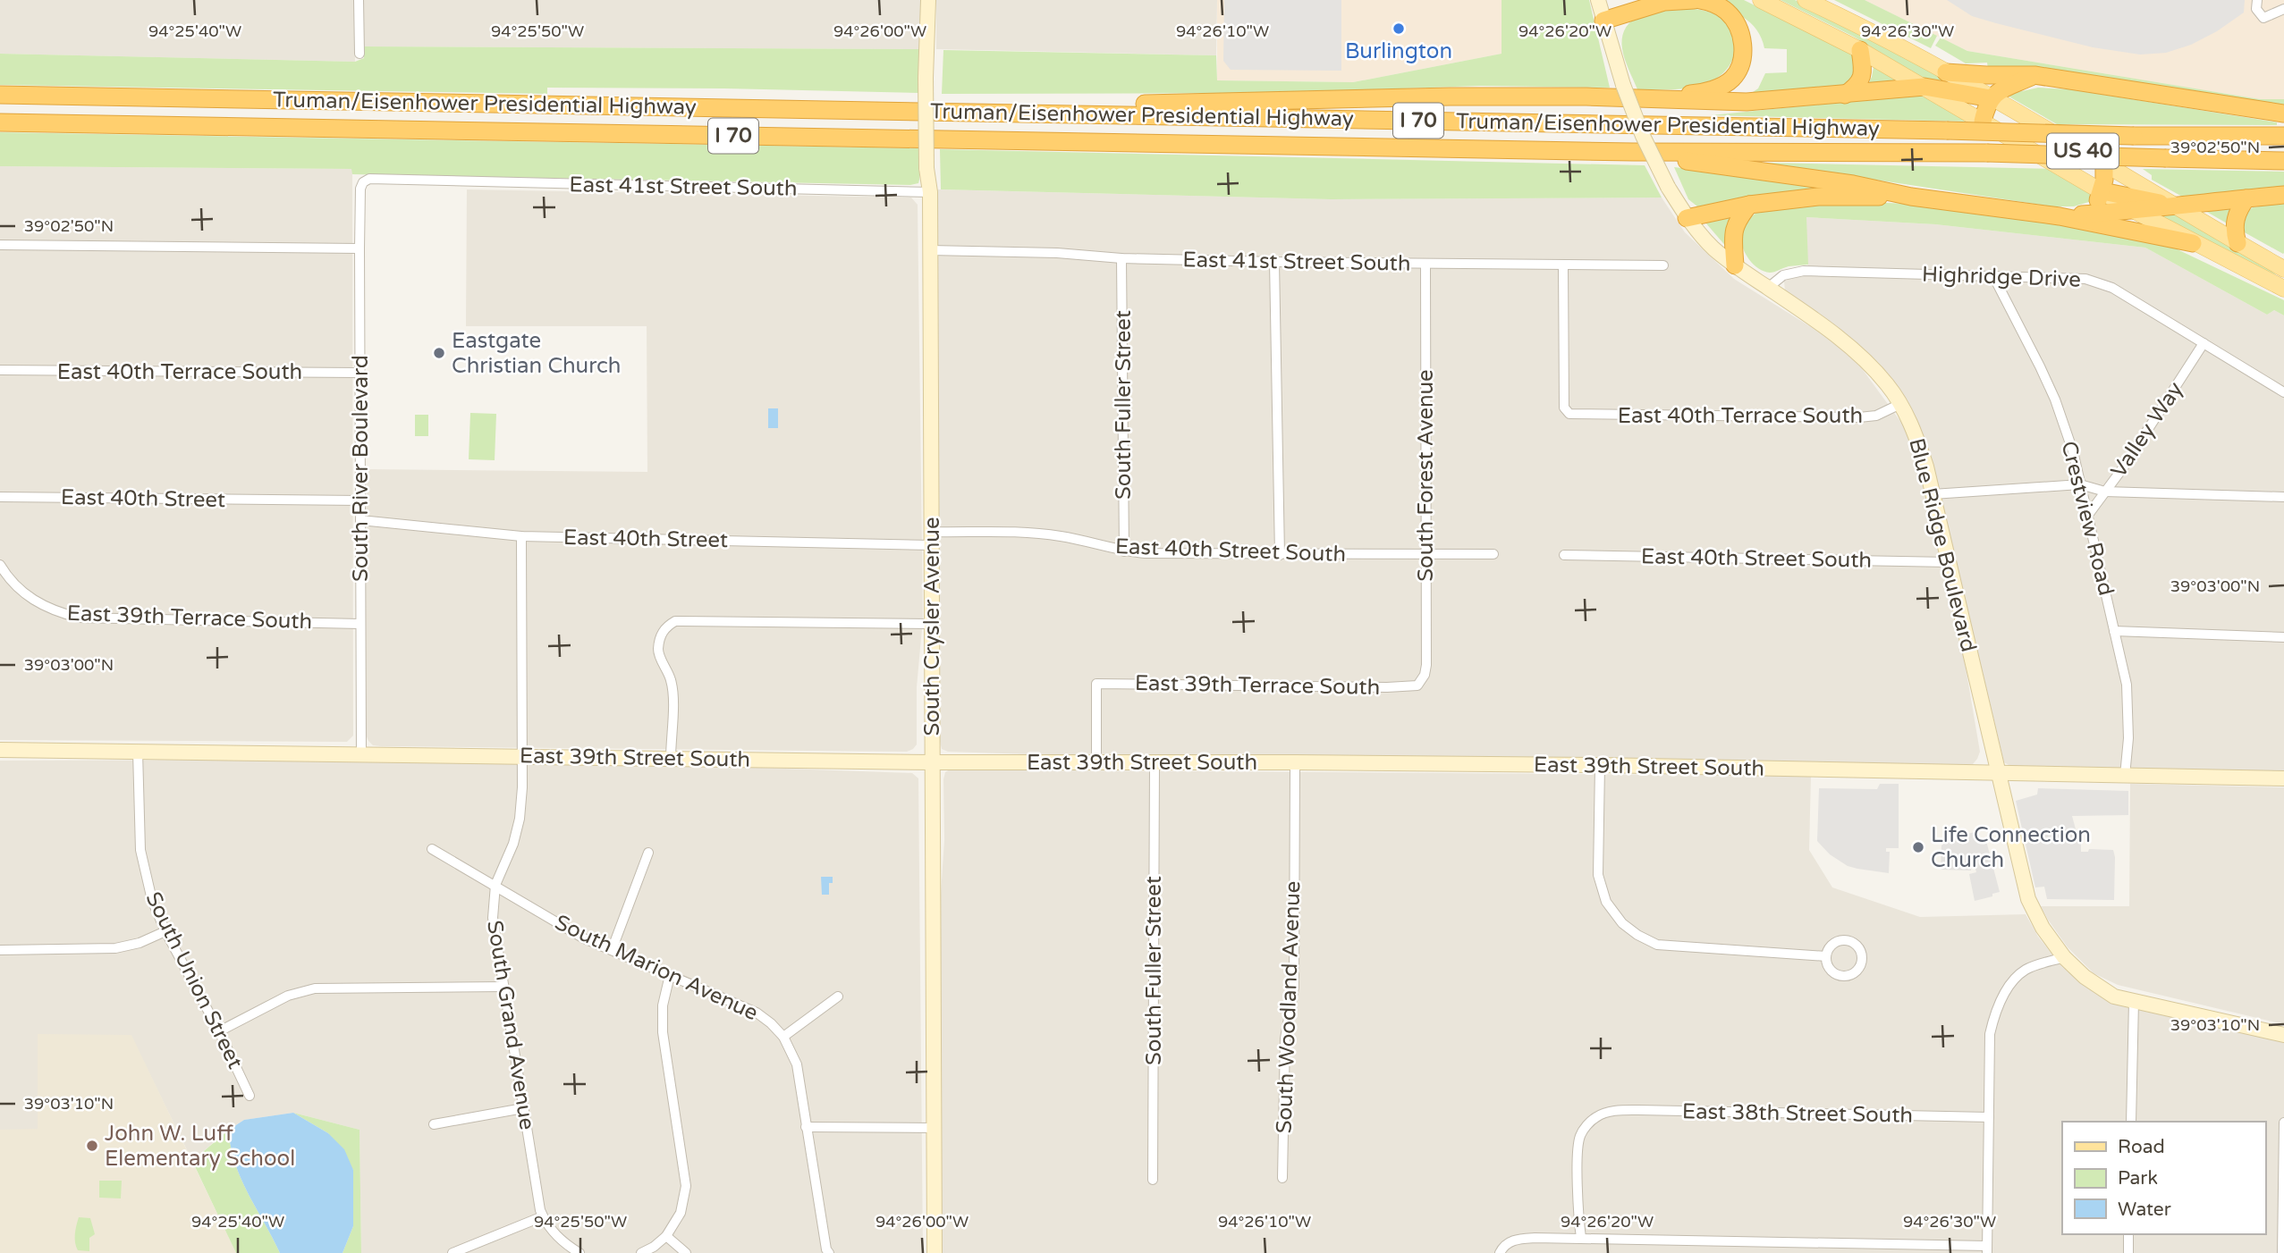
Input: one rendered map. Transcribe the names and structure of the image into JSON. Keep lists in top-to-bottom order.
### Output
{
  "streets": {
    "highway": ["Truman/Eisenhower Presidential Highway", "I 70"],
    "main road": [
      "US 40",
      "Blue Ridge Boulevard",
      "South Crysler Avenue",
      "East 39th Street South"
    ],
    "street": [
      "East 41st Street South",
      "Highridge Drive",
      "East 40th Terrace South",
      "South Fuller Street",
      "Valley Way",
      "South River Boulevard",
      "South Forest Avenue",
      "East 40th Street",
      "Crestview Road",
      "East 40th Street South",
      "East 39th Terrace South",
      "South Marion Avenue",
      "South Union Street",
      "South Woodland Avenue",
      "South Grand Avenue",
      "East 38th Street South"
    ]
  },
  "crossings": [
    ["East 41st Street South", "East 40th Terrace South"],
    ["East 41st Street South", "South Fuller Street"],
    ["East 41st Street South", "South River Boulevard"],
    ["East 41st Street South", "South Forest Avenue"],
    ["East 41st Street South", "South Crysler Avenue"],
    ["Highridge Drive", "Valley Way"],
    ["Highridge Drive", "Crestview Road"],
    ["Highridge Drive", "Blue Ridge Boulevard"],
    ["East 40th Terrace South", "South River Boulevard"],
    ["East 40th Terrace South", "Blue Ridge Boulevard"],
    ["South Fuller Street", "East 40th Street South"],
    ["South Fuller Street", "East 39th Street South"],
    ["Valley Way", "Crestview Road"],
    ["South River Boulevard", "East 40th Street"],
    ["South River Boulevard", "East 39th Terrace South"],
    ["South River Boulevard", "East 39th Street South"],
    ["South Forest Avenue", "East 40th Street South"],
    ["South Forest Avenue", "East 39th Terrace South"],
    ["East 40th Street", "East 40th Street South"],
    ["East 40th Street", "South Crysler Avenue"],
    ["East 40th Street", "South Grand Avenue"],
    ["Crestview Road", "East 39th Street South"],
    ["Blue Ridge Boulevard", "East 40th Street South"],
    ["Blue Ridge Boulevard", "East 39th Street South"],
    ["East 40th Street South", "South Crysler Avenue"],
    ["East 39th Terrace South", "East 39th Street South"],
    ["South Crysler Avenue", "East 39th Street South"],
    ["East 39th Street South", "South Union Street"],
    ["East 39th Street South", "South Woodland Avenue"],
    ["East 39th Street South", "South Grand Avenue"],
    ["South Marion Avenue", "South Grand Avenue"]
  ],
  "places": [
    "Burlington",
    "Eastgate Christian Church",
    "Life Connection Church",
    "John W. Luff Elementary School"
  ],
  "legend": ["Road", "Park", "Water"],
  "coordinates": [
    "94°25'40\"W",
    "94°25'50\"W",
    "94°26'00\"W",
    "94°26'10\"W",
    "94°26'20\"W",
    "94°26'30\"W",
    "39°02'50\"N",
    "39°03'00\"N",
    "39°03'10\"N"
  ]
}
